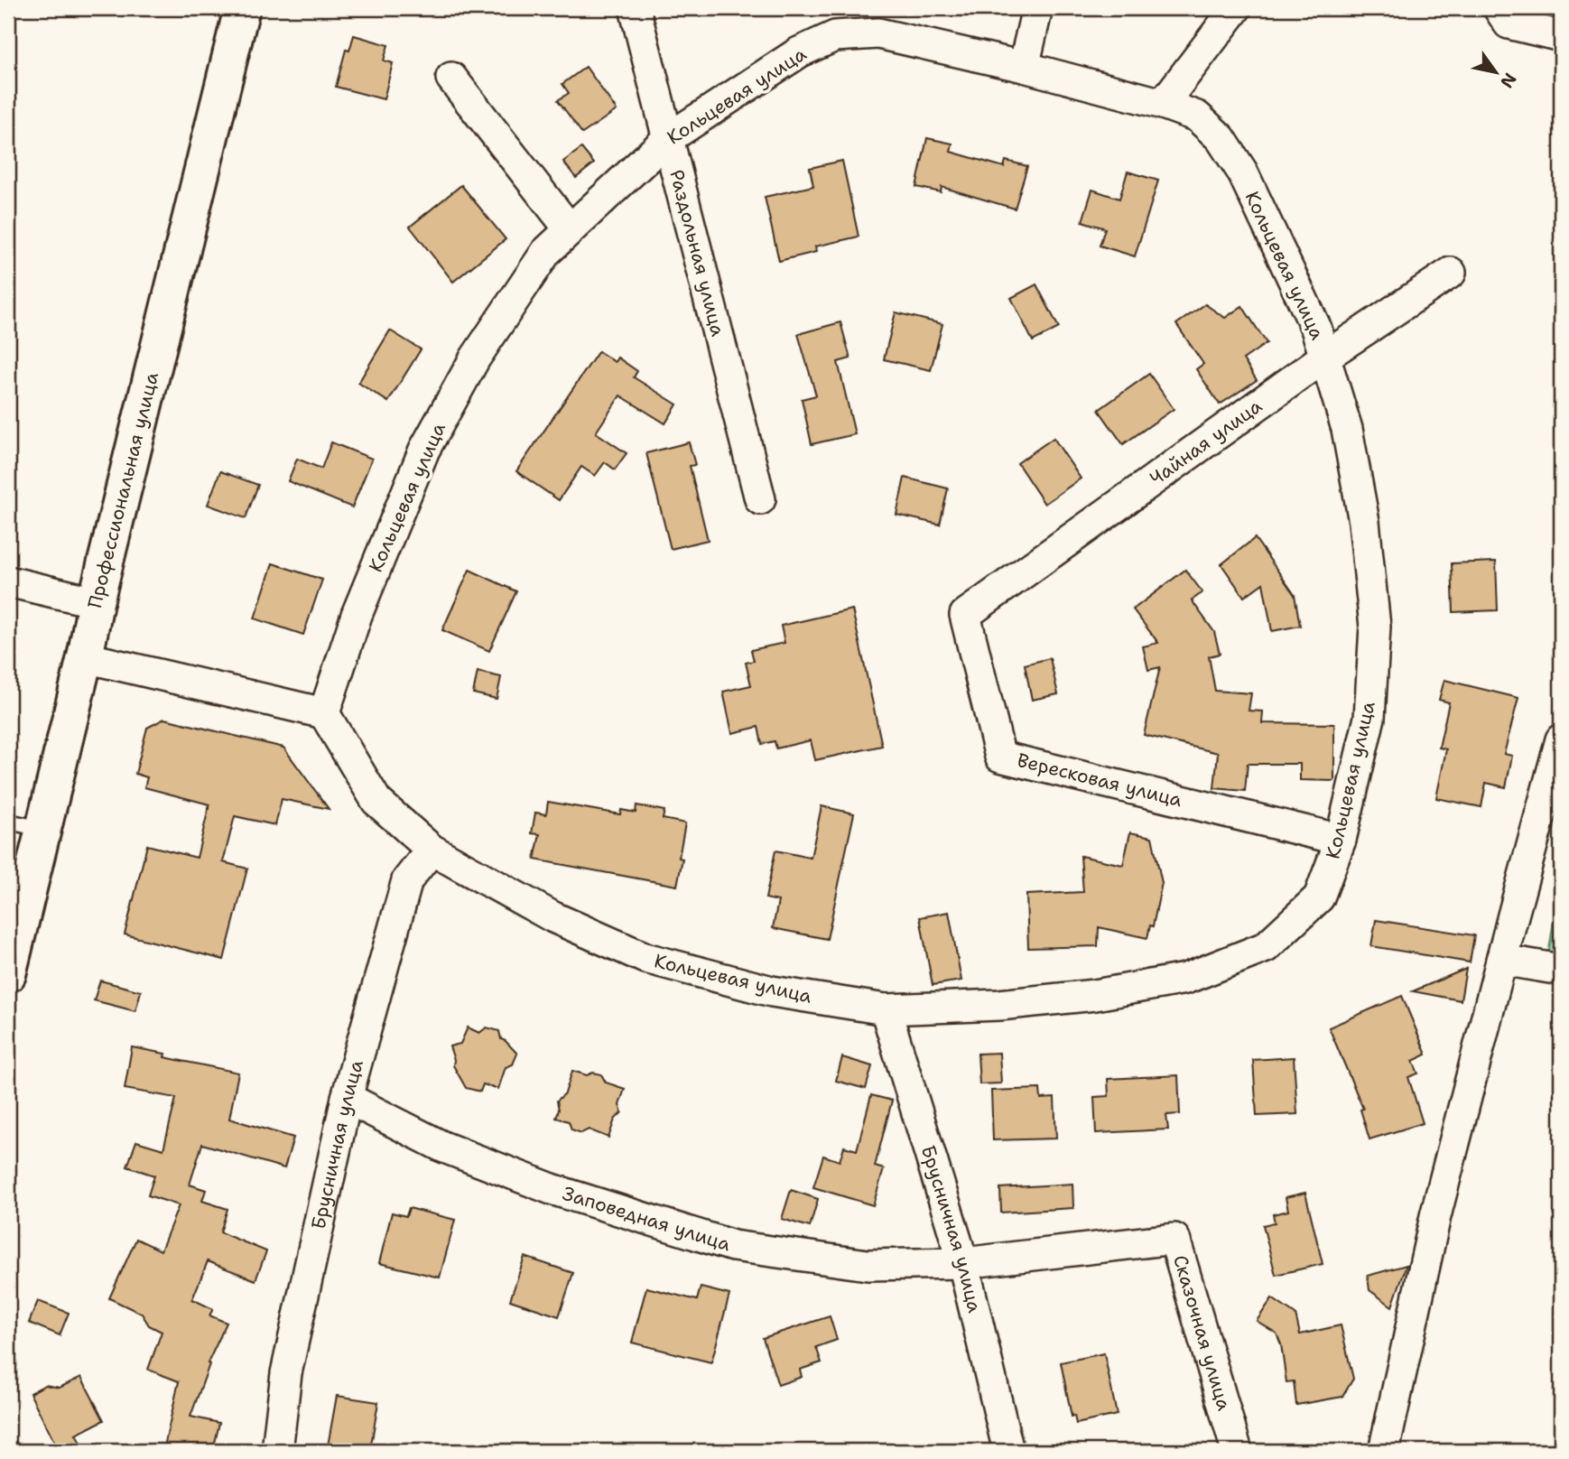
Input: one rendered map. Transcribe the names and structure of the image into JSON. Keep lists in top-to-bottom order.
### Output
{
  "streets": {
    "street": [
      "Кольцевая улица",
      "Раздольная улица",
      "Чайная улица",
      "Профессиональная улица",
      "Вересковая улица",
      "Брусничная улица",
      "Заповедная улица",
      "Сказочная улица"
    ]
  },
  "crossings": [
    ["Кольцевая улица", "Раздольная улица"],
    ["Кольцевая улица", "Чайная улица"],
    ["Кольцевая улица", "Вересковая улица"],
    ["Кольцевая улица", "Брусничная улица"],
    ["Чайная улица", "Вересковая улица"],
    ["Брусничная улица", "Заповедная улица"],
    ["Брусничная улица", "Сказочная улица"],
    ["Заповедная улица", "Сказочная улица"]
  ],
  "north": "bottom right"
}
